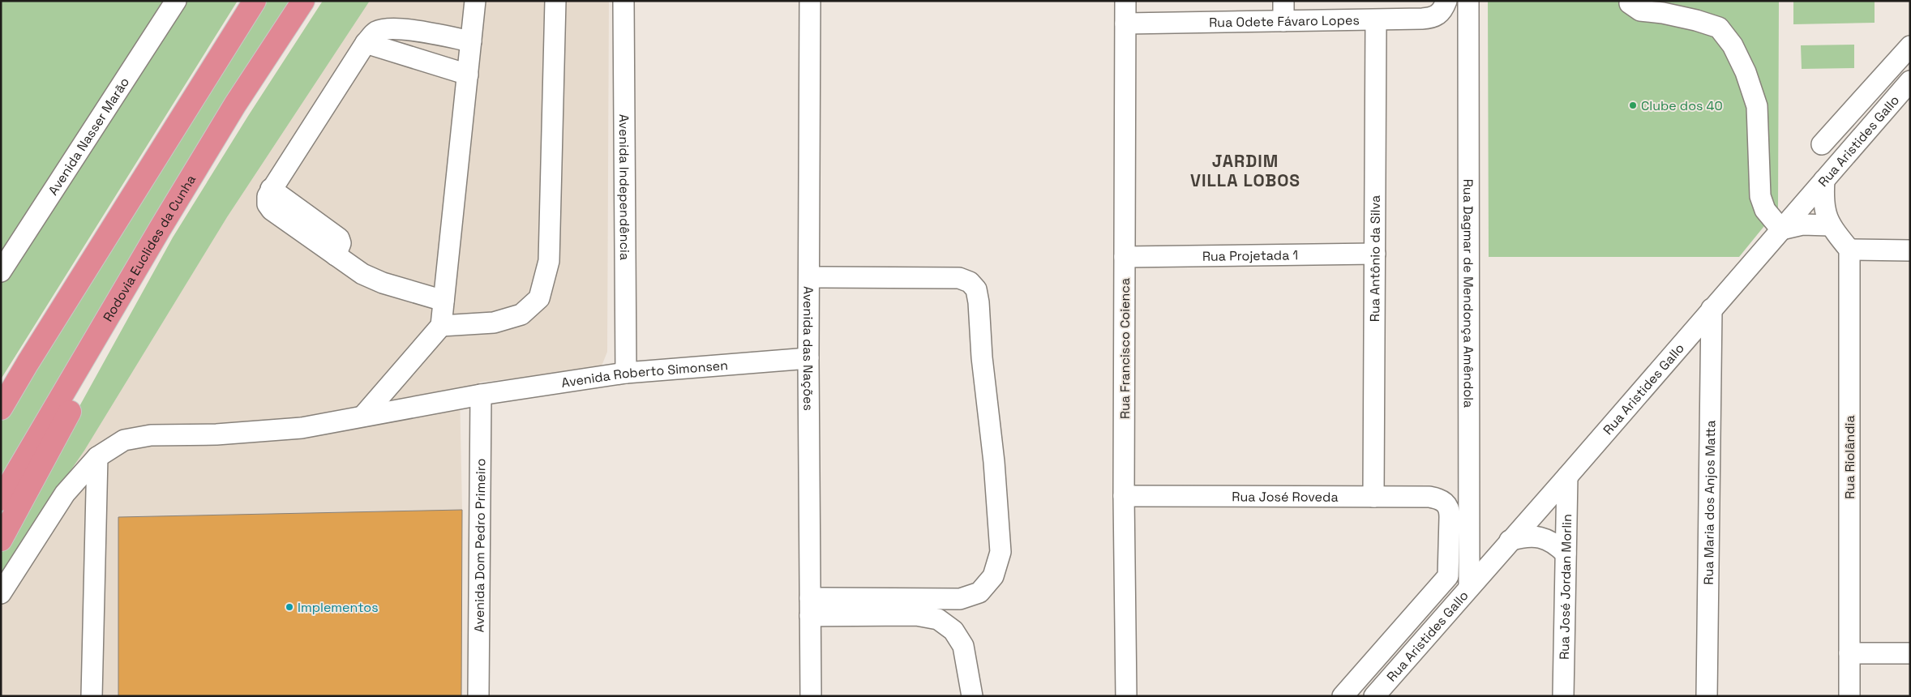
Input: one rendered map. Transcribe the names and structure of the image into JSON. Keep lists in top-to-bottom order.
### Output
{
  "streets": {
    "highway": ["Rodovia Euclides da Cunha"],
    "street": [
      "Rua Odete Fávaro Lopes",
      "Avenida Nasser Marão",
      "Rua Aristides Gallo",
      "Avenida Independência",
      "Rua Projetada 1",
      "Rua Antônio da Silva",
      "Rua Dagmar de Mendonça Amêndola",
      "Avenida das Nações",
      "Rua Francisco Coienca",
      "Avenida Roberto Simonsen",
      "Rua Riolândia",
      "Rua José Roveda",
      "Rua Maria dos Anjos Matta",
      "Avenida Dom Pedro Primeiro",
      "Rua José Jordan Morlin"
    ]
  },
  "crossings": [
    ["Rua Odete Fávaro Lopes", "Rua Antônio da Silva"],
    ["Rua Odete Fávaro Lopes", "Rua Francisco Coienca"],
    ["Rua Aristides Gallo", "Rua Dagmar de Mendonça Amêndola"],
    ["Rua Aristides Gallo", "Rua Maria dos Anjos Matta"],
    ["Rua Aristides Gallo", "Rua José Jordan Morlin"],
    ["Avenida Independência", "Avenida Roberto Simonsen"],
    ["Rua Projetada 1", "Rua Antônio da Silva"],
    ["Rua Projetada 1", "Rua Francisco Coienca"],
    ["Rua Antônio da Silva", "Rua José Roveda"],
    ["Avenida das Nações", "Avenida Roberto Simonsen"],
    ["Rua Francisco Coienca", "Rua José Roveda"],
    ["Avenida Roberto Simonsen", "Avenida Dom Pedro Primeiro"]
  ],
  "districts": ["JARDIM VILLA LOBOS"],
  "places": ["Clube dos 40", "Implementos"]
}
